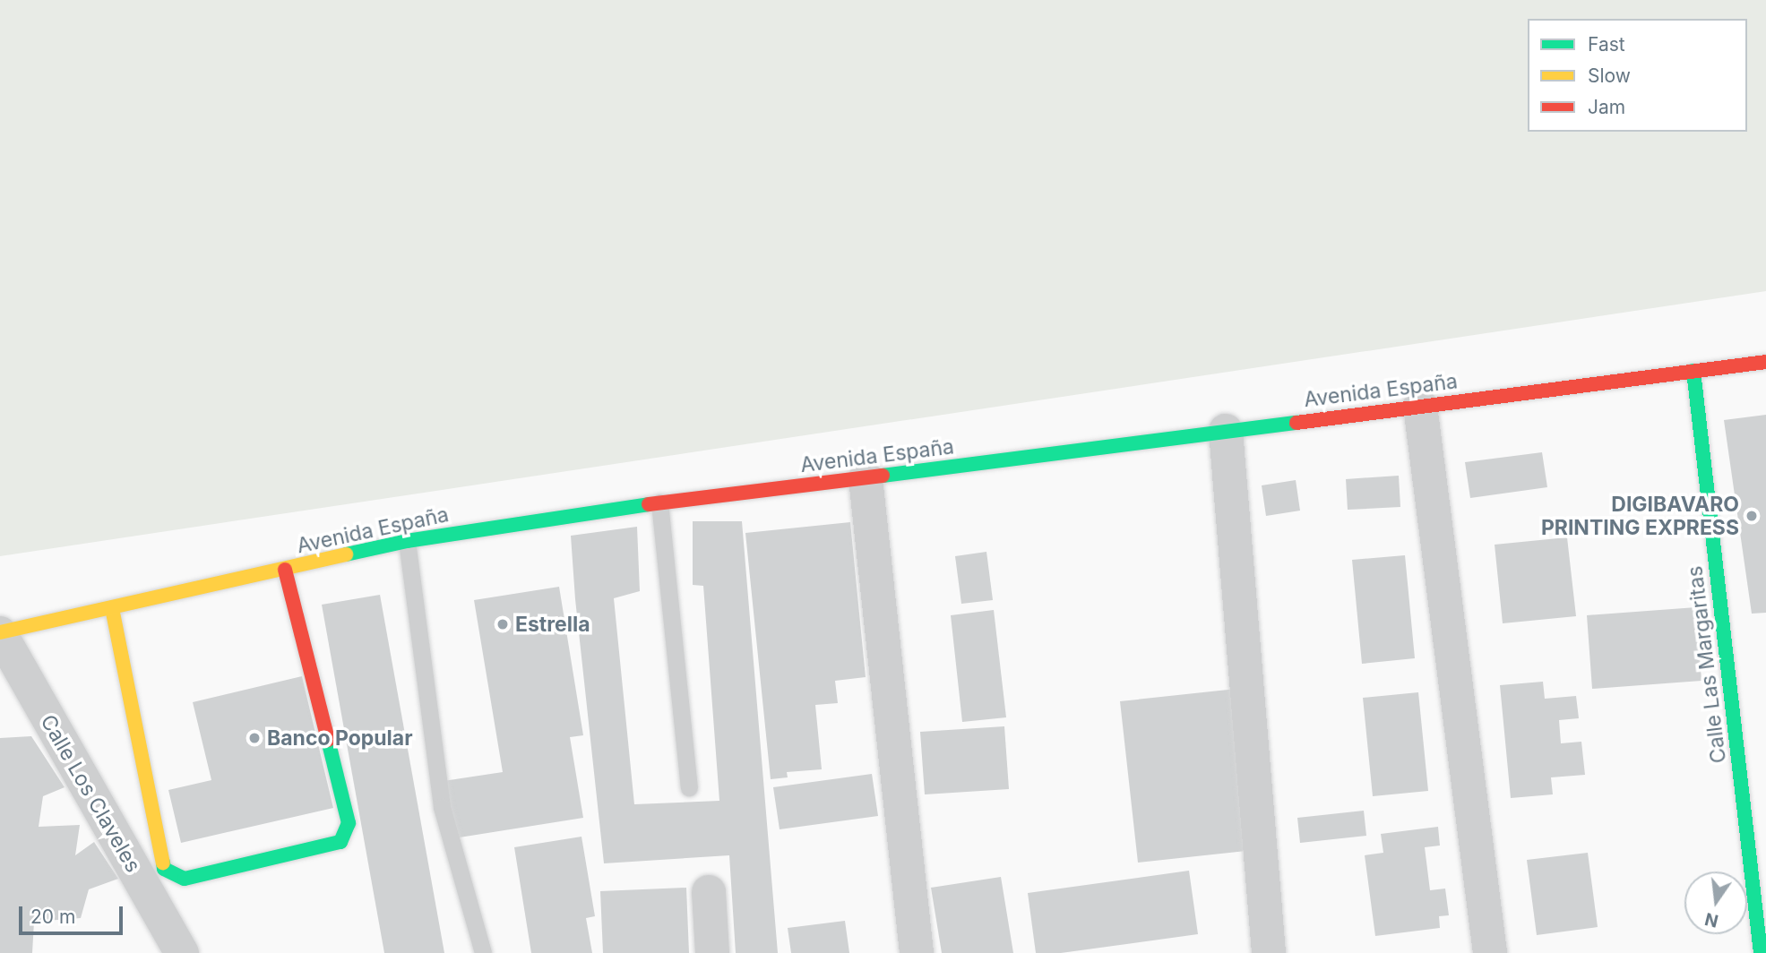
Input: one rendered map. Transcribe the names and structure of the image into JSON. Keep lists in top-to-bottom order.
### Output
{
  "streets": {
    "street": ["Avenida España", "Calle Las Margaritas", "Calle Los Claveles"]
  },
  "crossings": [
    ["Avenida España", "Calle Las Margaritas"],
    ["Avenida España", "Calle Los Claveles"]
  ],
  "places": ["DIGIBAVARO PRINTING EXPRESS", "Estrella", "Banco Popular"],
  "legend": ["Fast", "Slow", "Jam"],
  "scale_bar": "20 m",
  "north": "bottom"
}
